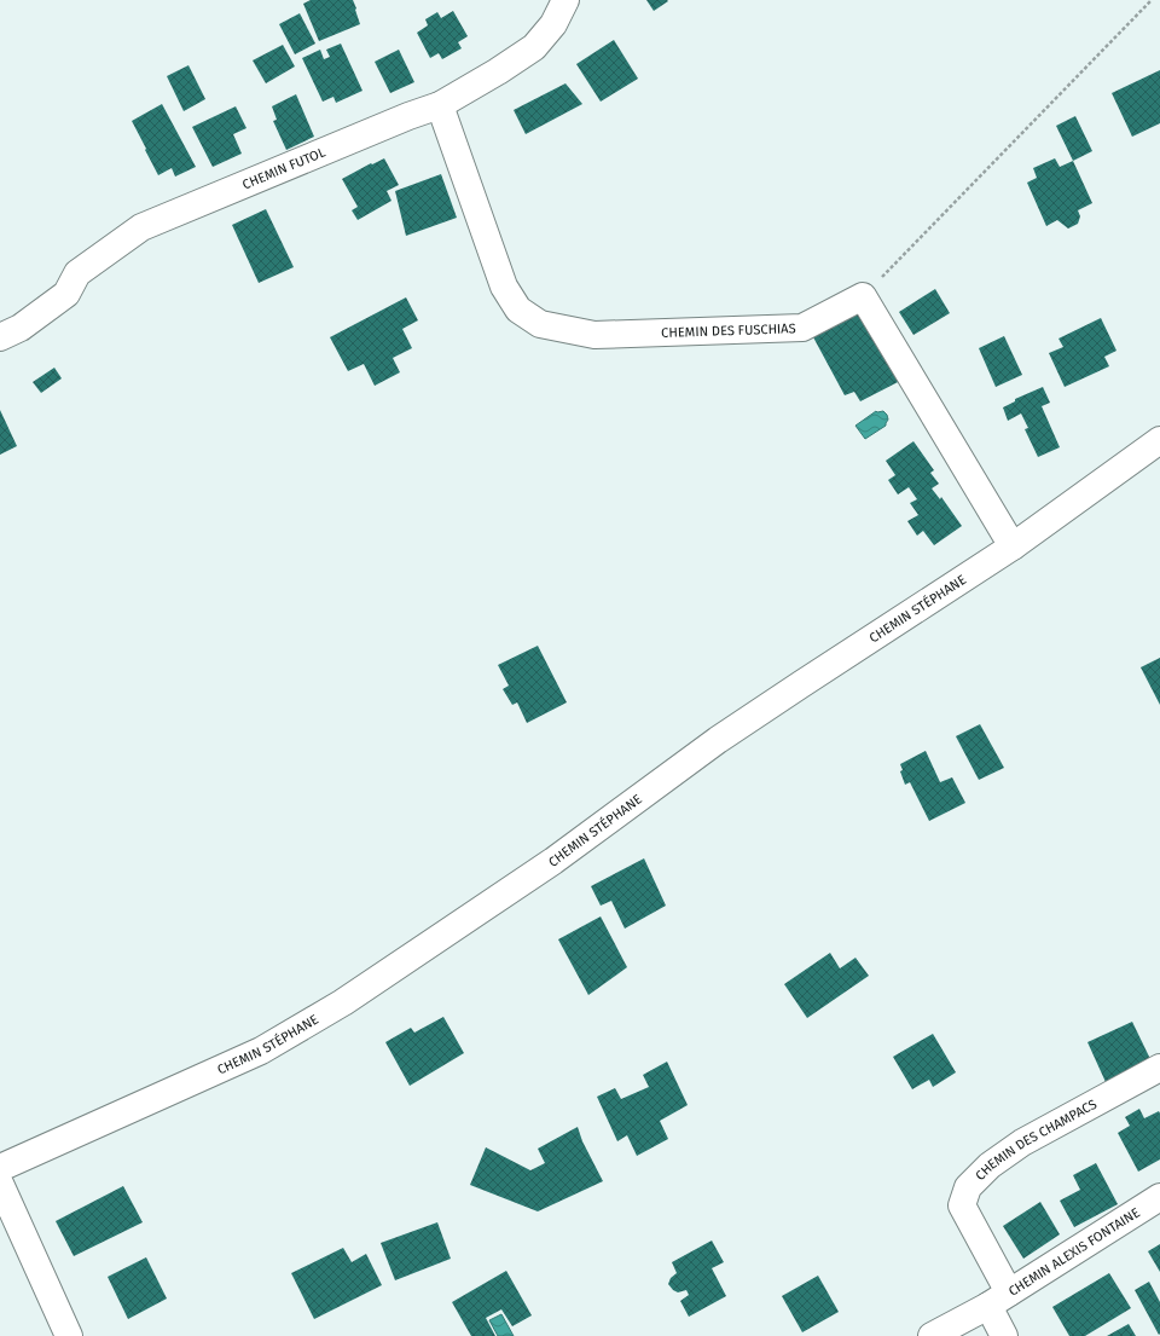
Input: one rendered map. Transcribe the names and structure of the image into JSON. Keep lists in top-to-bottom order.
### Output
{
  "streets": {
    "street": [
      "CHEMIN FUTOL",
      "CHEMIN DES FUSCHIAS",
      "CHEMIN STÉPHANE",
      "CHEMIN DES CHAMPACS",
      "CHEMIN ALEXIS FONTAINE"
    ]
  },
  "crossings": [
    ["CHEMIN FUTOL", "CHEMIN DES FUSCHIAS"],
    ["CHEMIN DES CHAMPACS", "CHEMIN ALEXIS FONTAINE"]
  ]
}
